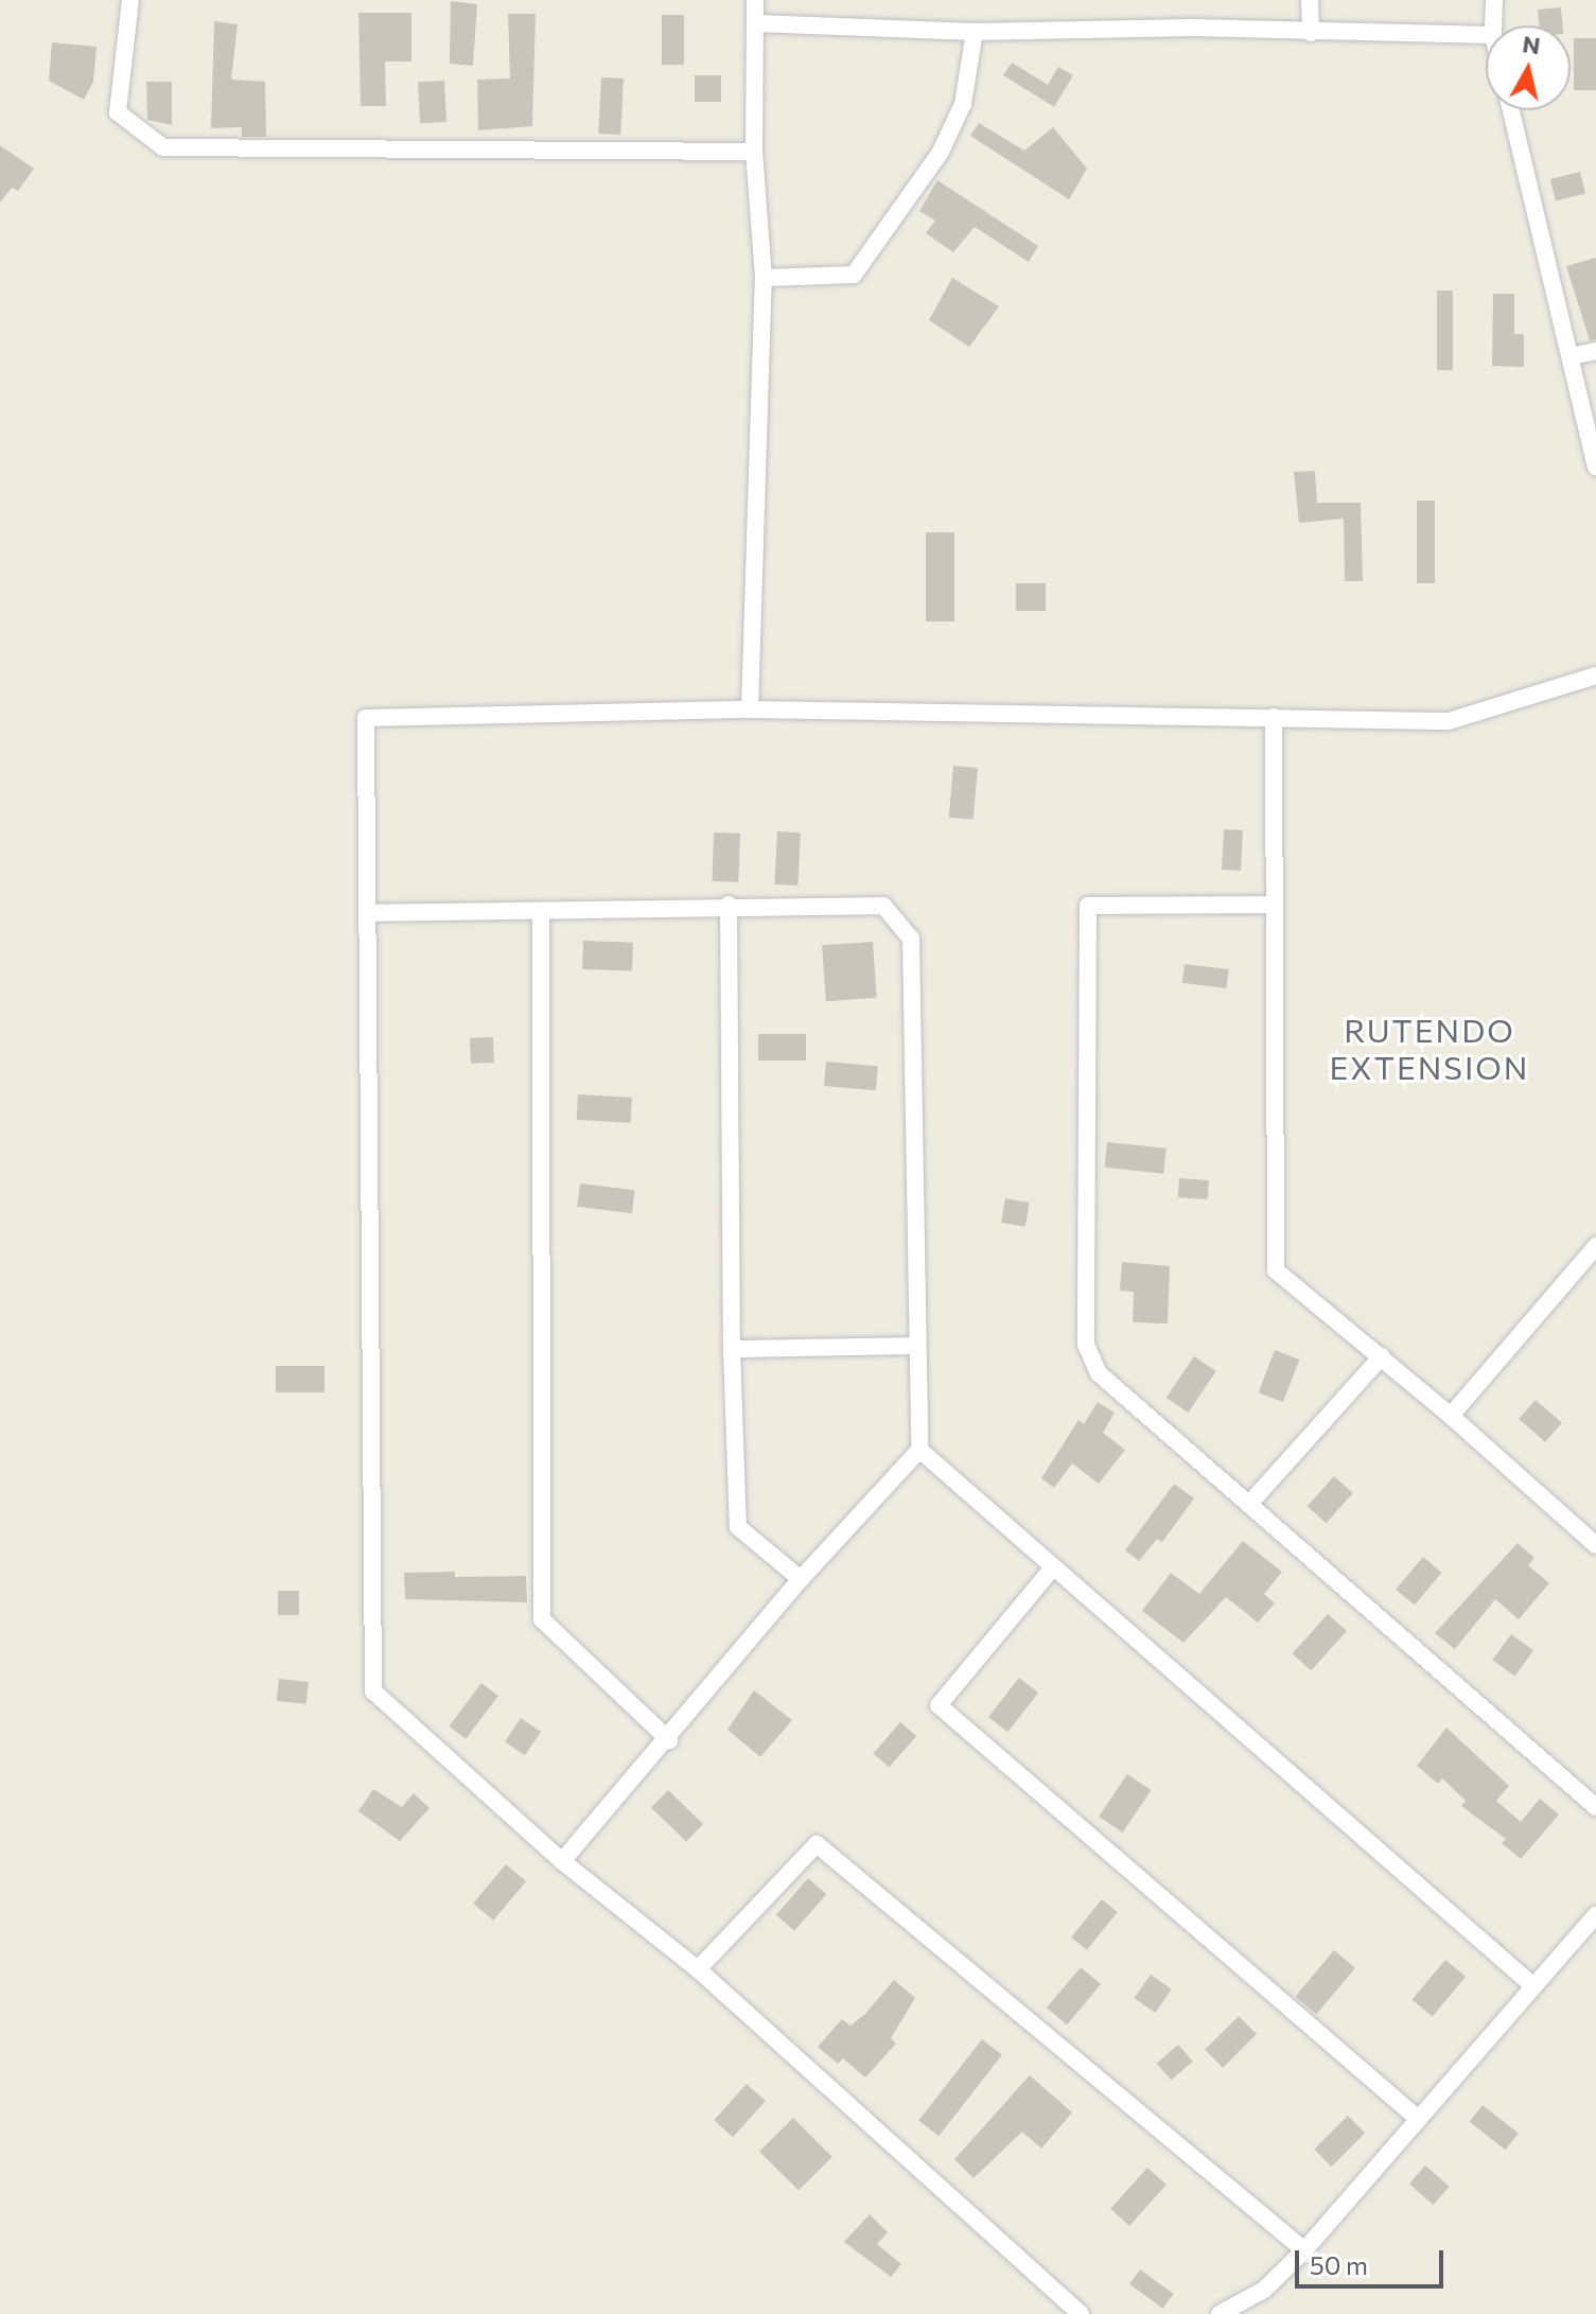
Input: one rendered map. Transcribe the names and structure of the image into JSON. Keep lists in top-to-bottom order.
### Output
{
  "districts": ["RUTENDO EXTENSION"],
  "scale_bar": "50 m",
  "north": "top"
}
